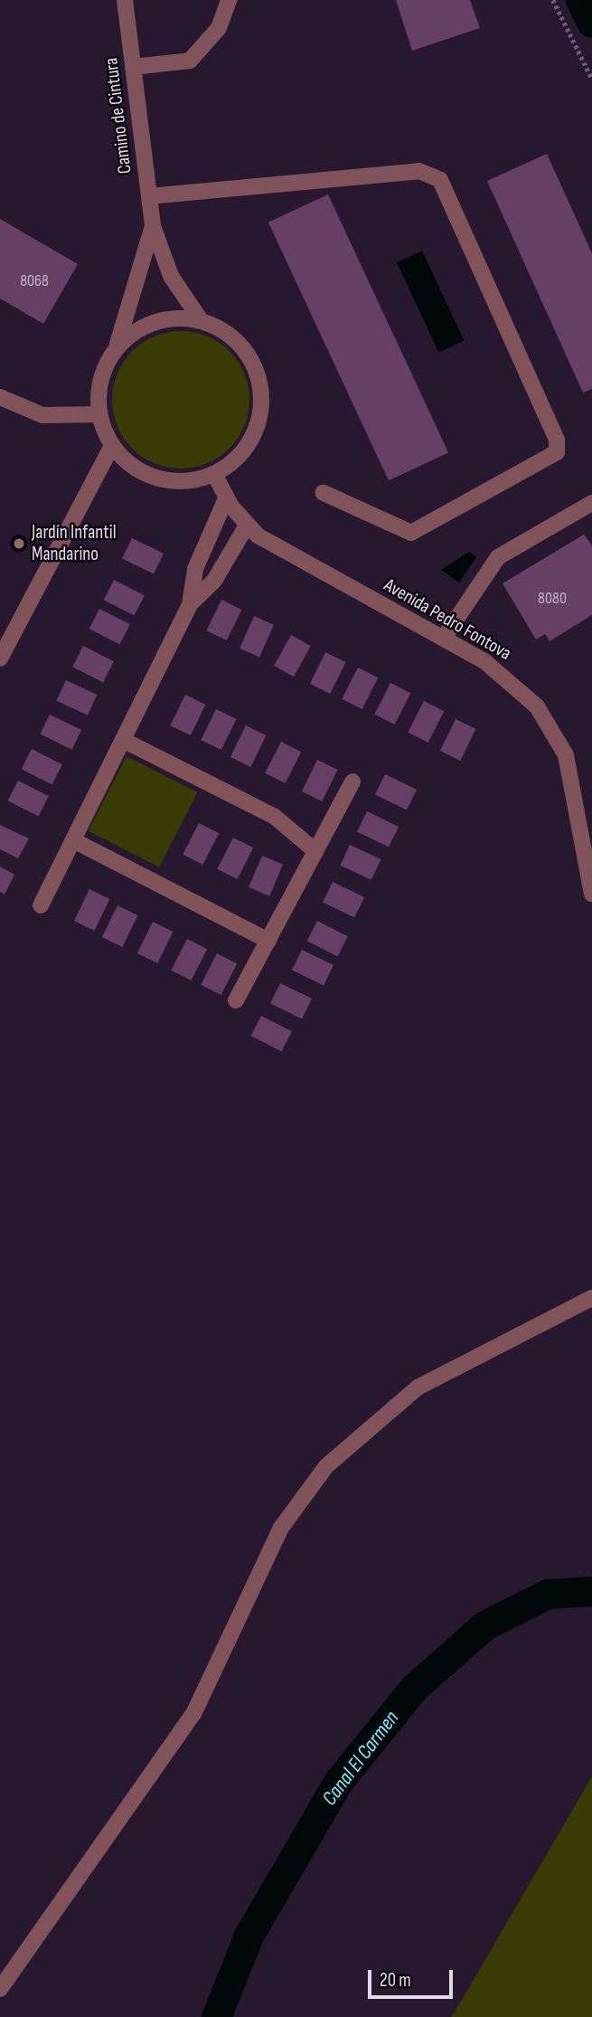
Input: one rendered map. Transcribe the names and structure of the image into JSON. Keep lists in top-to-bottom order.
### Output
{
  "streets": {
    "street": ["Camino de Cintura", "Avenida Pedro Fontova"]
  },
  "crossings": [
    ["Camino de Cintura", "Avenida Pedro Fontova"]
  ],
  "water": ["Canal El Carmen"],
  "places": ["Jardín Infantil Mandarino"],
  "house_numbers": ["8068", "8080"],
  "scale_bar": "20 m"
}
